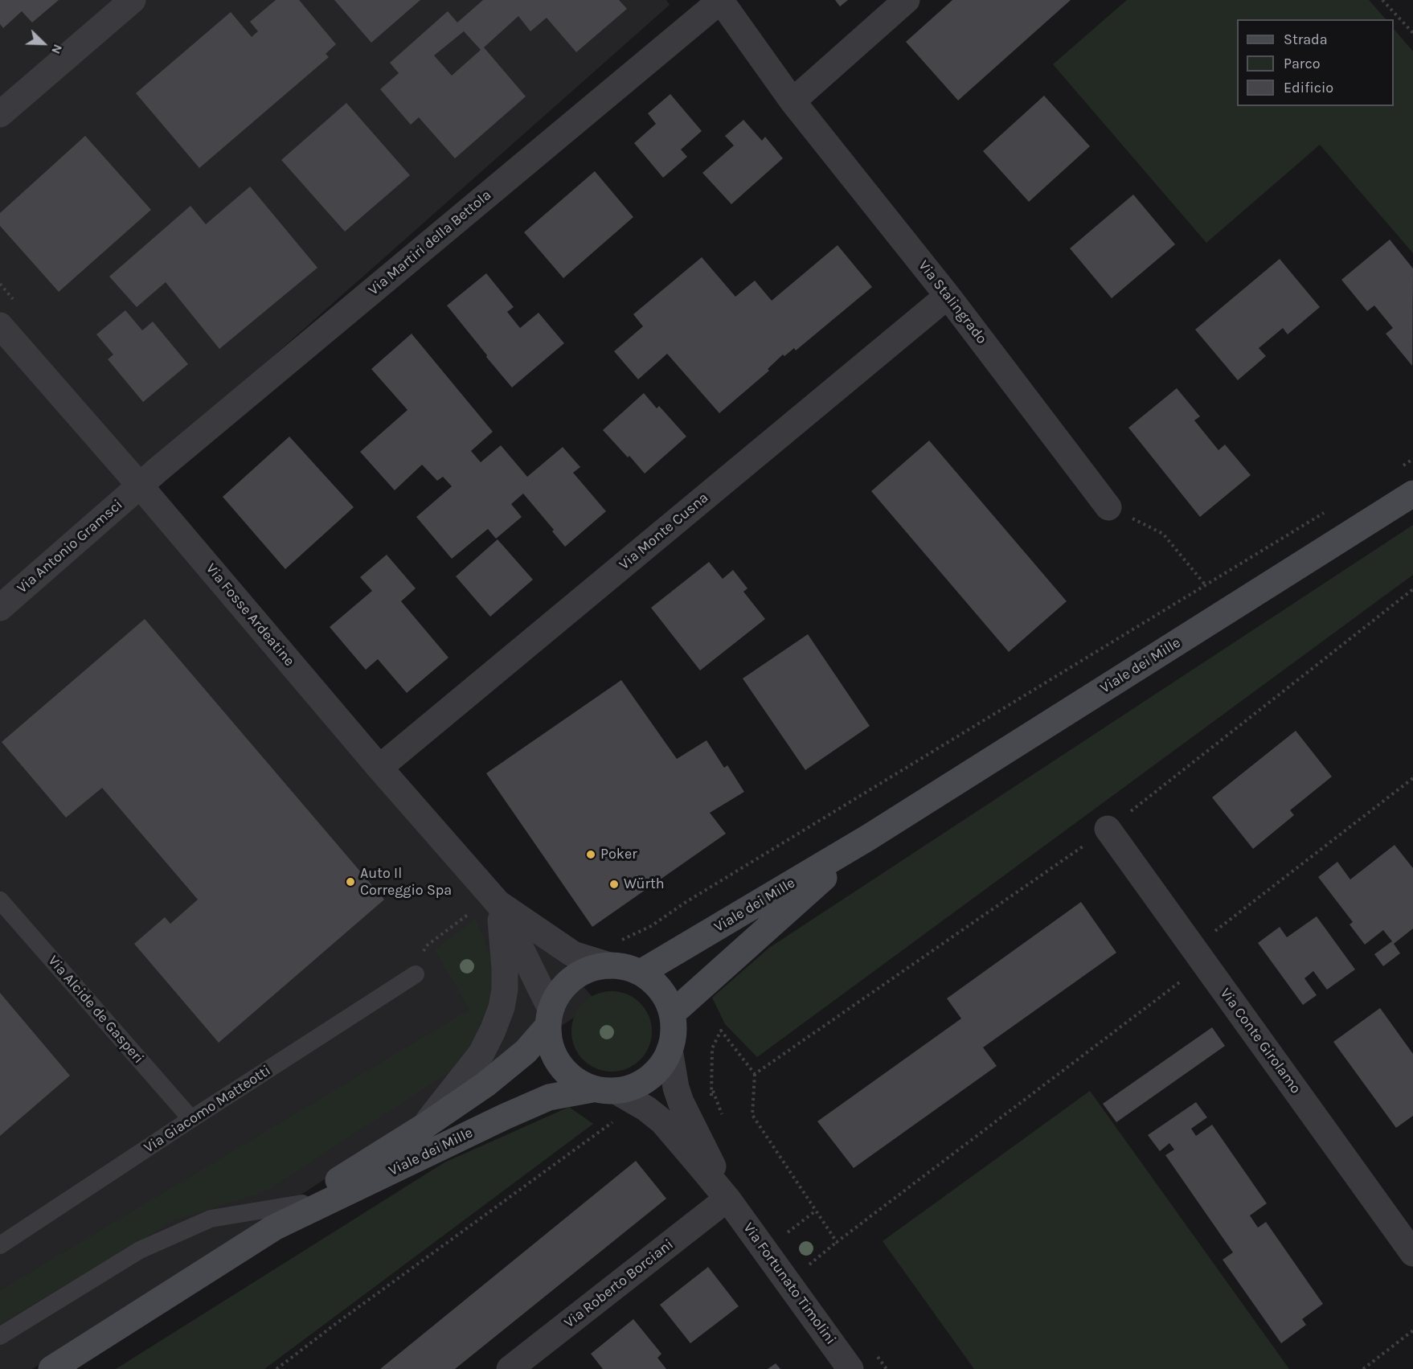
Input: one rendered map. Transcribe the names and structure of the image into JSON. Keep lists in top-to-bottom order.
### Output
{
  "streets": {
    "main road": ["Viale dei Mille"],
    "street": [
      "Via Martiri della Bettola",
      "Via Stalingrado",
      "Via Monte Cusna",
      "Via Antonio Gramsci",
      "Via Fosse Ardeatine",
      "Via Conte Girolamo",
      "Via Roberto Borciani",
      "Via Fortunato Timolini"
    ],
    "lane": ["Via Alcide de Gasperi", "Via Giacomo Matteotti"]
  },
  "crossings": [
    ["Via Martiri della Bettola", "Via Stalingrado"],
    ["Via Martiri della Bettola", "Via Antonio Gramsci"],
    ["Via Martiri della Bettola", "Via Fosse Ardeatine"],
    ["Via Stalingrado", "Via Monte Cusna"],
    ["Via Monte Cusna", "Via Fosse Ardeatine"],
    ["Via Antonio Gramsci", "Via Fosse Ardeatine"],
    ["Via Fosse Ardeatine", "Viale dei Mille"],
    ["Via Fosse Ardeatine", "Via Fortunato Timolini"],
    ["Viale dei Mille", "Via Fortunato Timolini"],
    ["Via Alcide de Gasperi", "Via Giacomo Matteotti"],
    ["Via Roberto Borciani", "Via Fortunato Timolini"]
  ],
  "places": ["Poker", "Auto Il Correggio Spa", "Würth"],
  "legend": ["Strada", "Parco", "Edificio"],
  "north": "bottom right"
}
